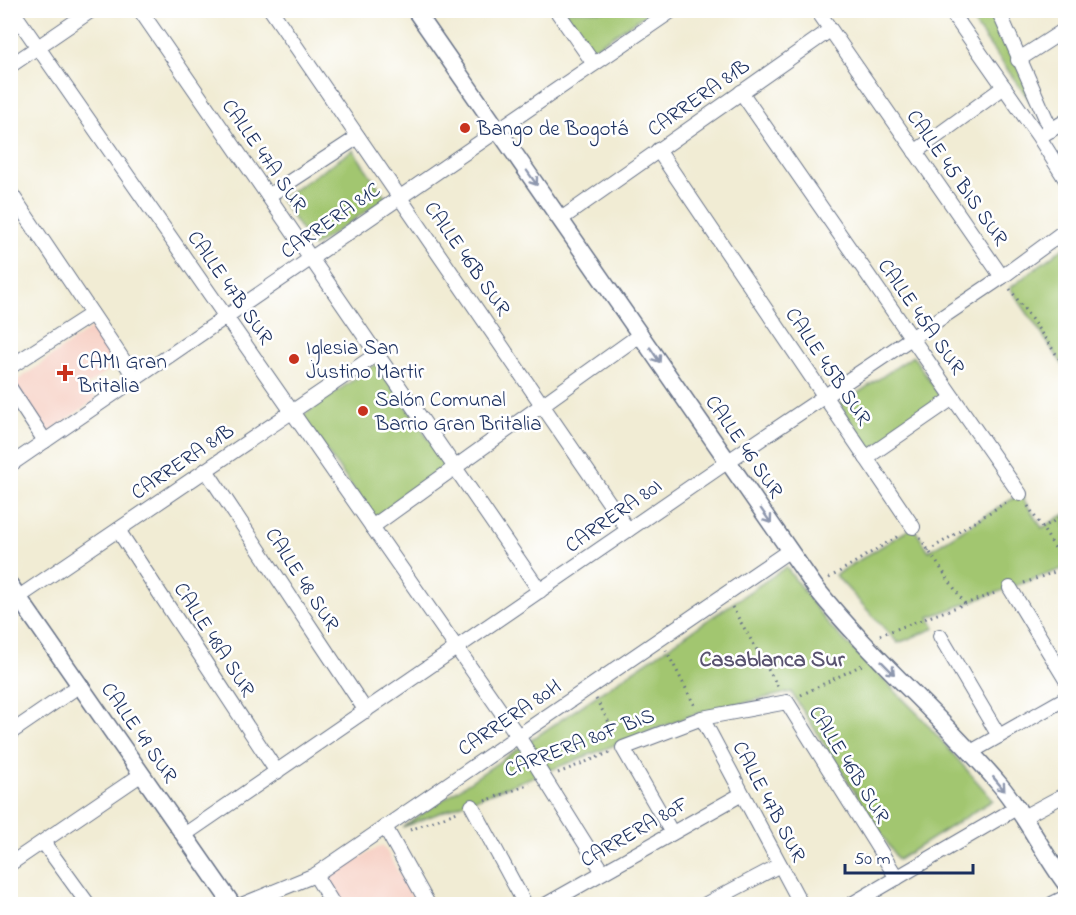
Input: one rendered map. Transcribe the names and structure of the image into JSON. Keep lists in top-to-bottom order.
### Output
{
  "streets": {
    "street": [
      "CARRERA 81B",
      "CALLE 47A SUR",
      "CALLE 45 BIS SUR",
      "CARRERA 81C",
      "CALLE 46B SUR",
      "CALLE 47B SUR",
      "CALLE 45A SUR",
      "CALLE 45B SUR",
      "CALLE 46 SUR",
      "CARRERA 80I",
      "CALLE 48 SUR",
      "CALLE 48A SUR",
      "CARRERA 80H",
      "CALLE 49 SUR",
      "CARRERA 80F BIS",
      "CARRERA 80F"
    ]
  },
  "crossings": [
    ["CARRERA 81B", "CALLE 47A SUR"],
    ["CARRERA 81B", "CALLE 45 BIS SUR"],
    ["CARRERA 81B", "CALLE 47B SUR"],
    ["CARRERA 81B", "CALLE 45A SUR"],
    ["CARRERA 81B", "CALLE 45B SUR"],
    ["CARRERA 81B", "CALLE 46 SUR"],
    ["CARRERA 81B", "CALLE 48 SUR"],
    ["CARRERA 81B", "CALLE 48A SUR"],
    ["CARRERA 81B", "CALLE 49 SUR"],
    ["CALLE 47A SUR", "CARRERA 81C"],
    ["CALLE 47A SUR", "CARRERA 80I"],
    ["CALLE 45 BIS SUR", "CARRERA 80I"],
    ["CARRERA 81C", "CALLE 46B SUR"],
    ["CARRERA 81C", "CALLE 47B SUR"],
    ["CARRERA 81C", "CALLE 46 SUR"],
    ["CALLE 46B SUR", "CARRERA 80I"],
    ["CALLE 46B SUR", "CARRERA 80F BIS"],
    ["CALLE 47B SUR", "CARRERA 80I"],
    ["CALLE 47B SUR", "CARRERA 80H"],
    ["CALLE 47B SUR", "CARRERA 80F BIS"],
    ["CALLE 47B SUR", "CARRERA 80F"],
    ["CALLE 45A SUR", "CARRERA 80I"],
    ["CALLE 45B SUR", "CARRERA 80I"],
    ["CALLE 46 SUR", "CARRERA 80I"],
    ["CALLE 46 SUR", "CARRERA 80H"],
    ["CARRERA 80I", "CALLE 48 SUR"],
    ["CARRERA 80I", "CALLE 48A SUR"],
    ["CARRERA 80I", "CALLE 49 SUR"],
    ["CARRERA 80H", "CARRERA 80F BIS"]
  ],
  "districts": ["Casablanca Sur"],
  "places": {
    "other": ["Bango de Bogotá", "Iglesia San Justino Martir", "Salón Comunal Barrio Gran Britalia"],
    "health": ["CAMI Gran Britalia"]
  },
  "scale_bar": "50 m"
}
